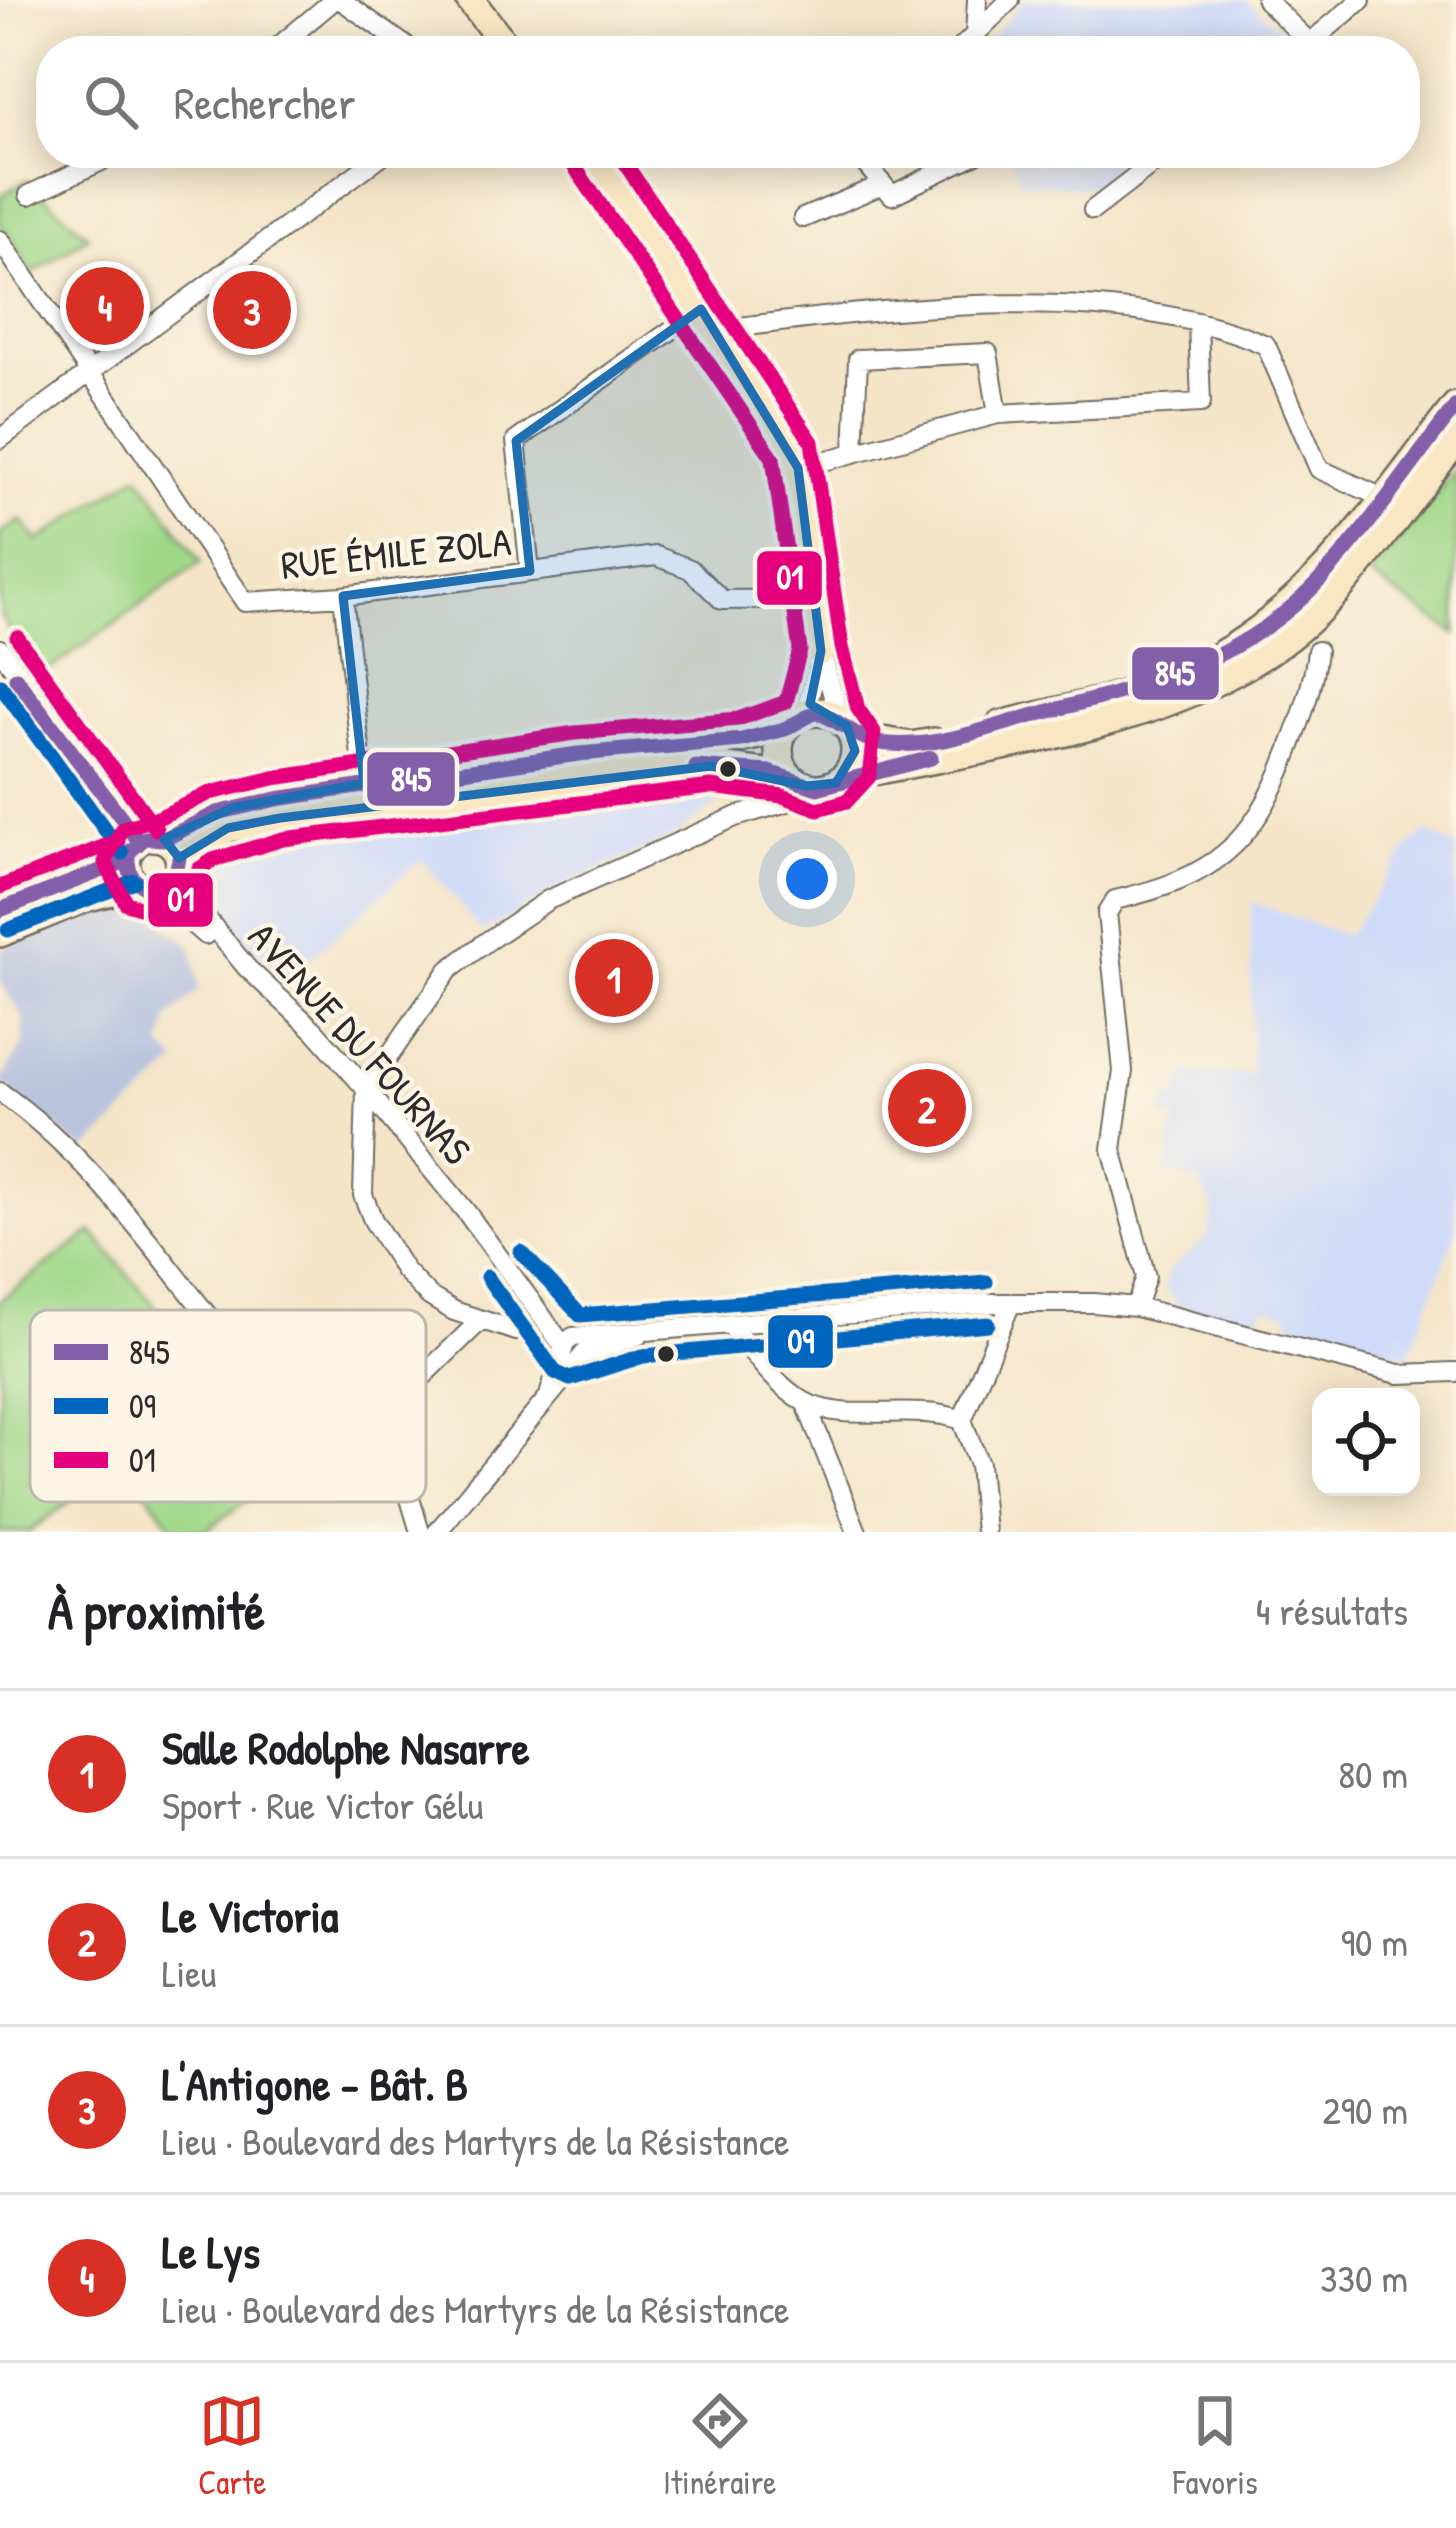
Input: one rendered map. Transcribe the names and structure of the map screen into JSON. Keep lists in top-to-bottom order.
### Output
{
  "streets": {
    "street": ["RUE ÉMILE ZOLA", "AVENUE DU FOURNAS"]
  },
  "lines": ["transit line 01", "transit line 845", "transit line 09"],
  "legend": ["845", "09", "01"],
  "page": {
    "search": "Rechercher",
    "pins": [
      "4",
      "3",
      "1",
      "2"
    ],
    "heading": ["À proximité", "4 résultats"],
    "list": [
      {
        "mark": "1",
        "name": "Salle Rodolphe Nasarre",
        "note": "Sport · Rue Victor Gélu",
        "value": "80 m"
      },
      {
        "mark": "2",
        "name": "Le Victoria",
        "note": "Lieu",
        "value": "90 m"
      },
      {
        "mark": "3",
        "name": "L'Antigone - Bât. B",
        "note": "Lieu · Boulevard des Martyrs de la Résistance",
        "value": "290 m"
      },
      {
        "mark": "4",
        "name": "Le Lys",
        "note": "Lieu · Boulevard des Martyrs de la Résistance",
        "value": "330 m"
      }
    ],
    "nav": ["Carte", "Itinéraire", "Favoris"]
  }
}
